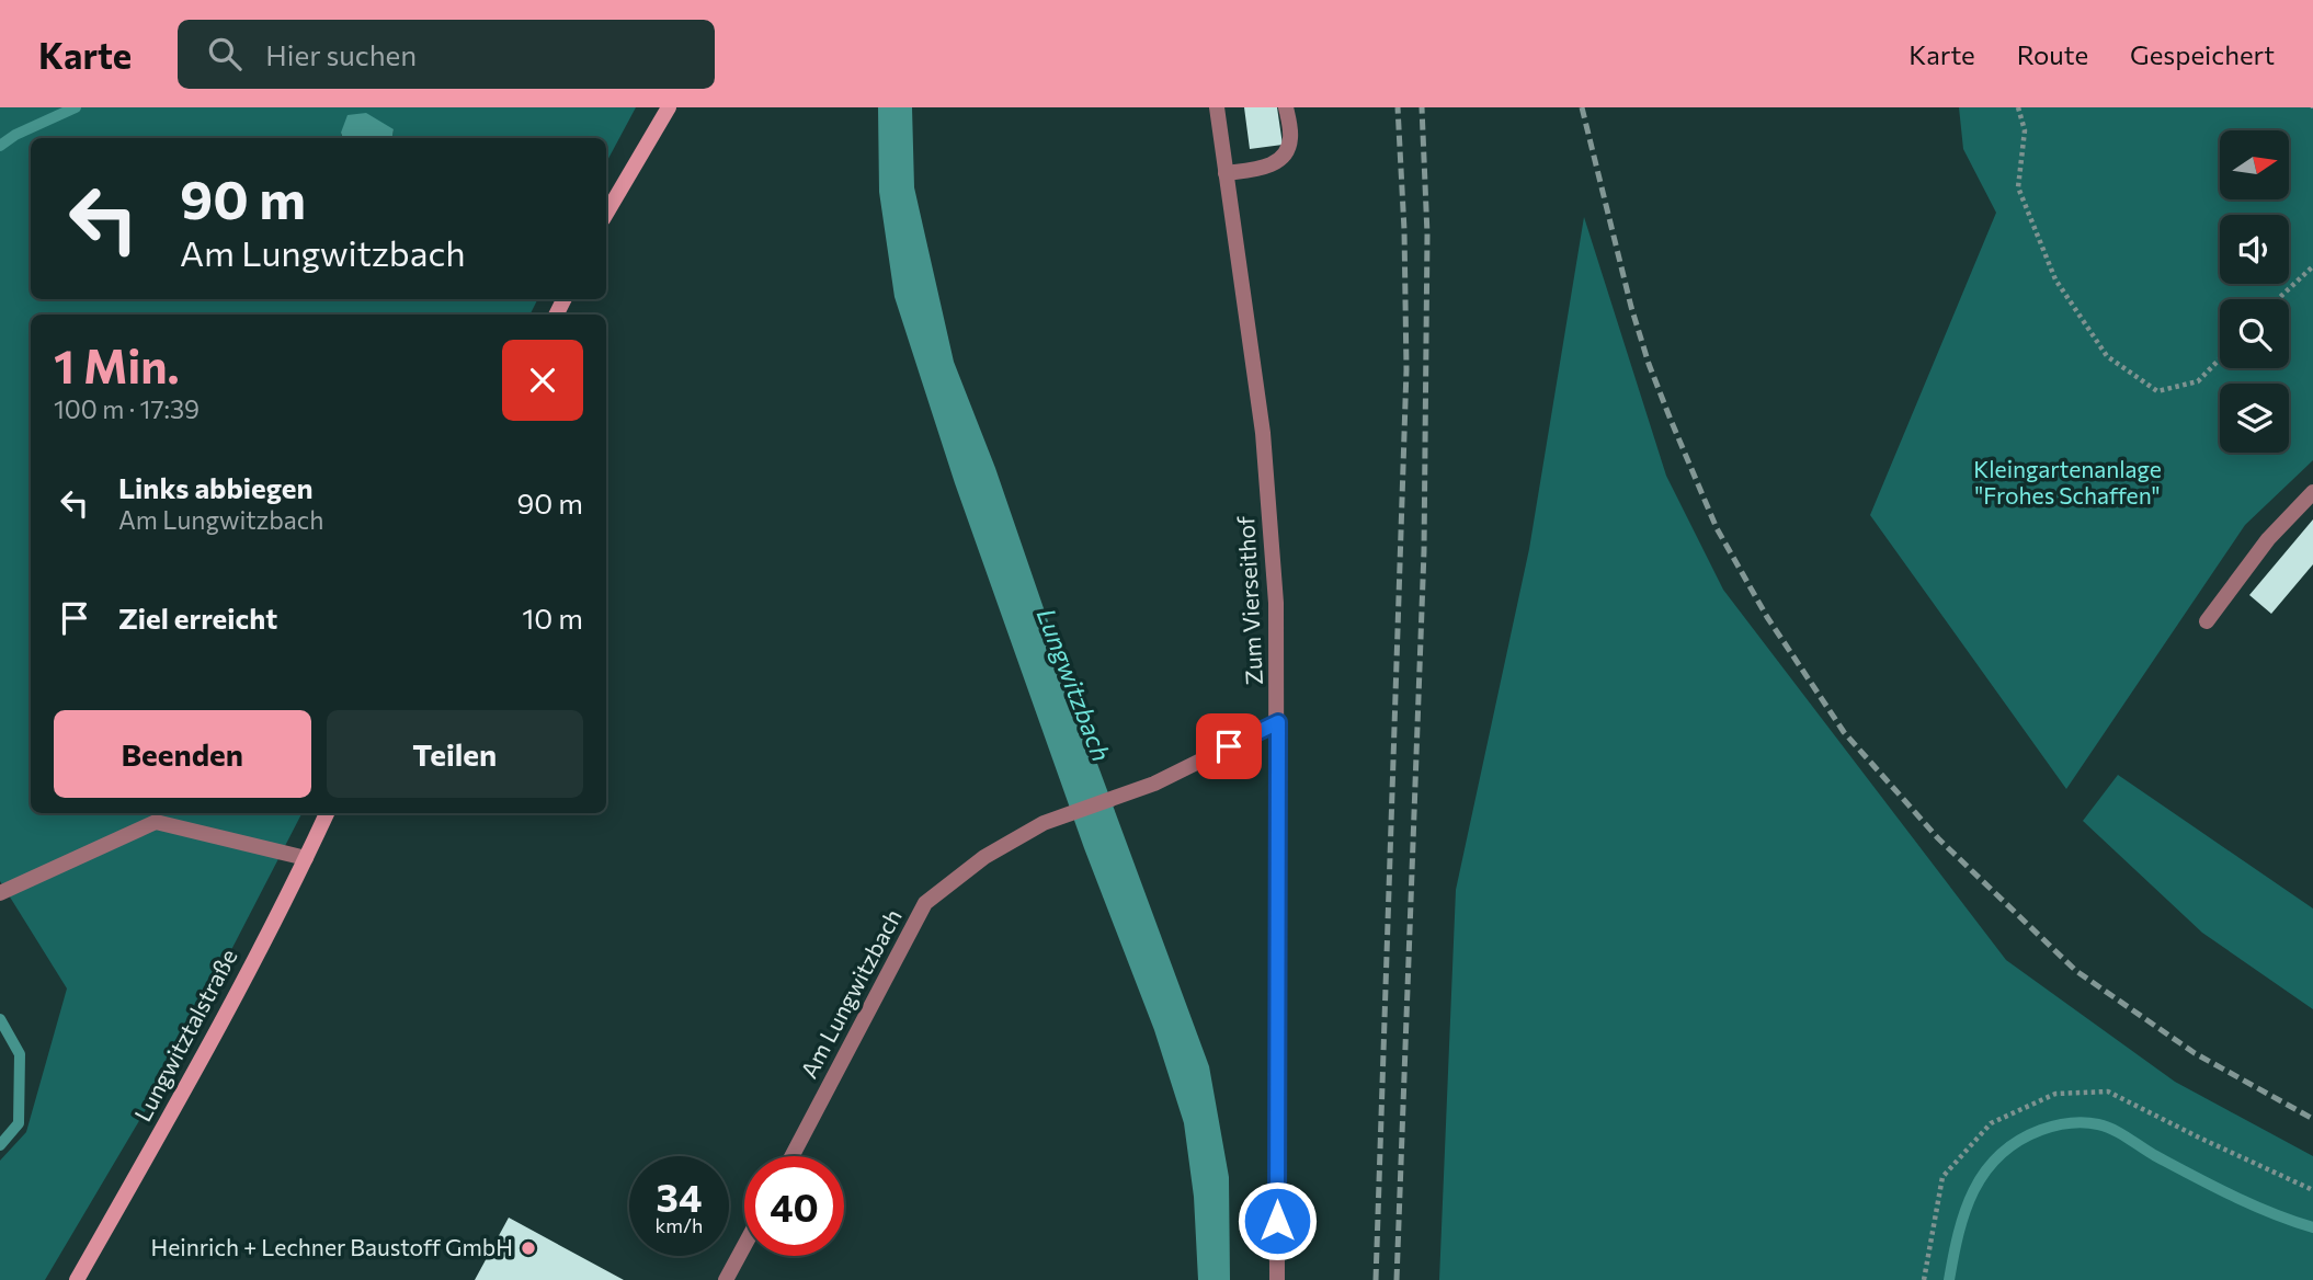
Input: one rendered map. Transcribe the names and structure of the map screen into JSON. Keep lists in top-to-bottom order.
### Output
{
  "streets": {
    "main road": ["Lungwitztalstraße"],
    "street": ["Zum Vierseithof", "Am Lungwitzbach"]
  },
  "crossings": [
    ["Zum Vierseithof", "Am Lungwitzbach"]
  ],
  "water": ["Lungwitzbach"],
  "parks": ["Kleingartenanlage \"Frohes Schaffen\""],
  "places": ["Heinrich + Lechner Baustoff GmbH"],
  "north": "right",
  "page": {
    "header": "Karte",
    "search": "Hier suchen",
    "nav": ["Karte", "Route", "Gespeichert"],
    "turn": ["90 m", "Am Lungwitzbach"],
    "heading": ["1 Min.", "100 m · 17:39"],
    "list": [
      {
        "name": "Links abbiegen",
        "note": "Am Lungwitzbach",
        "value": "90 m"
      },
      {
        "name": "Ziel erreicht",
        "value": "10 m"
      }
    ],
    "buttons": ["Beenden", "Teilen"],
    "speed": "34 km/h",
    "limit": "40"
  }
}
